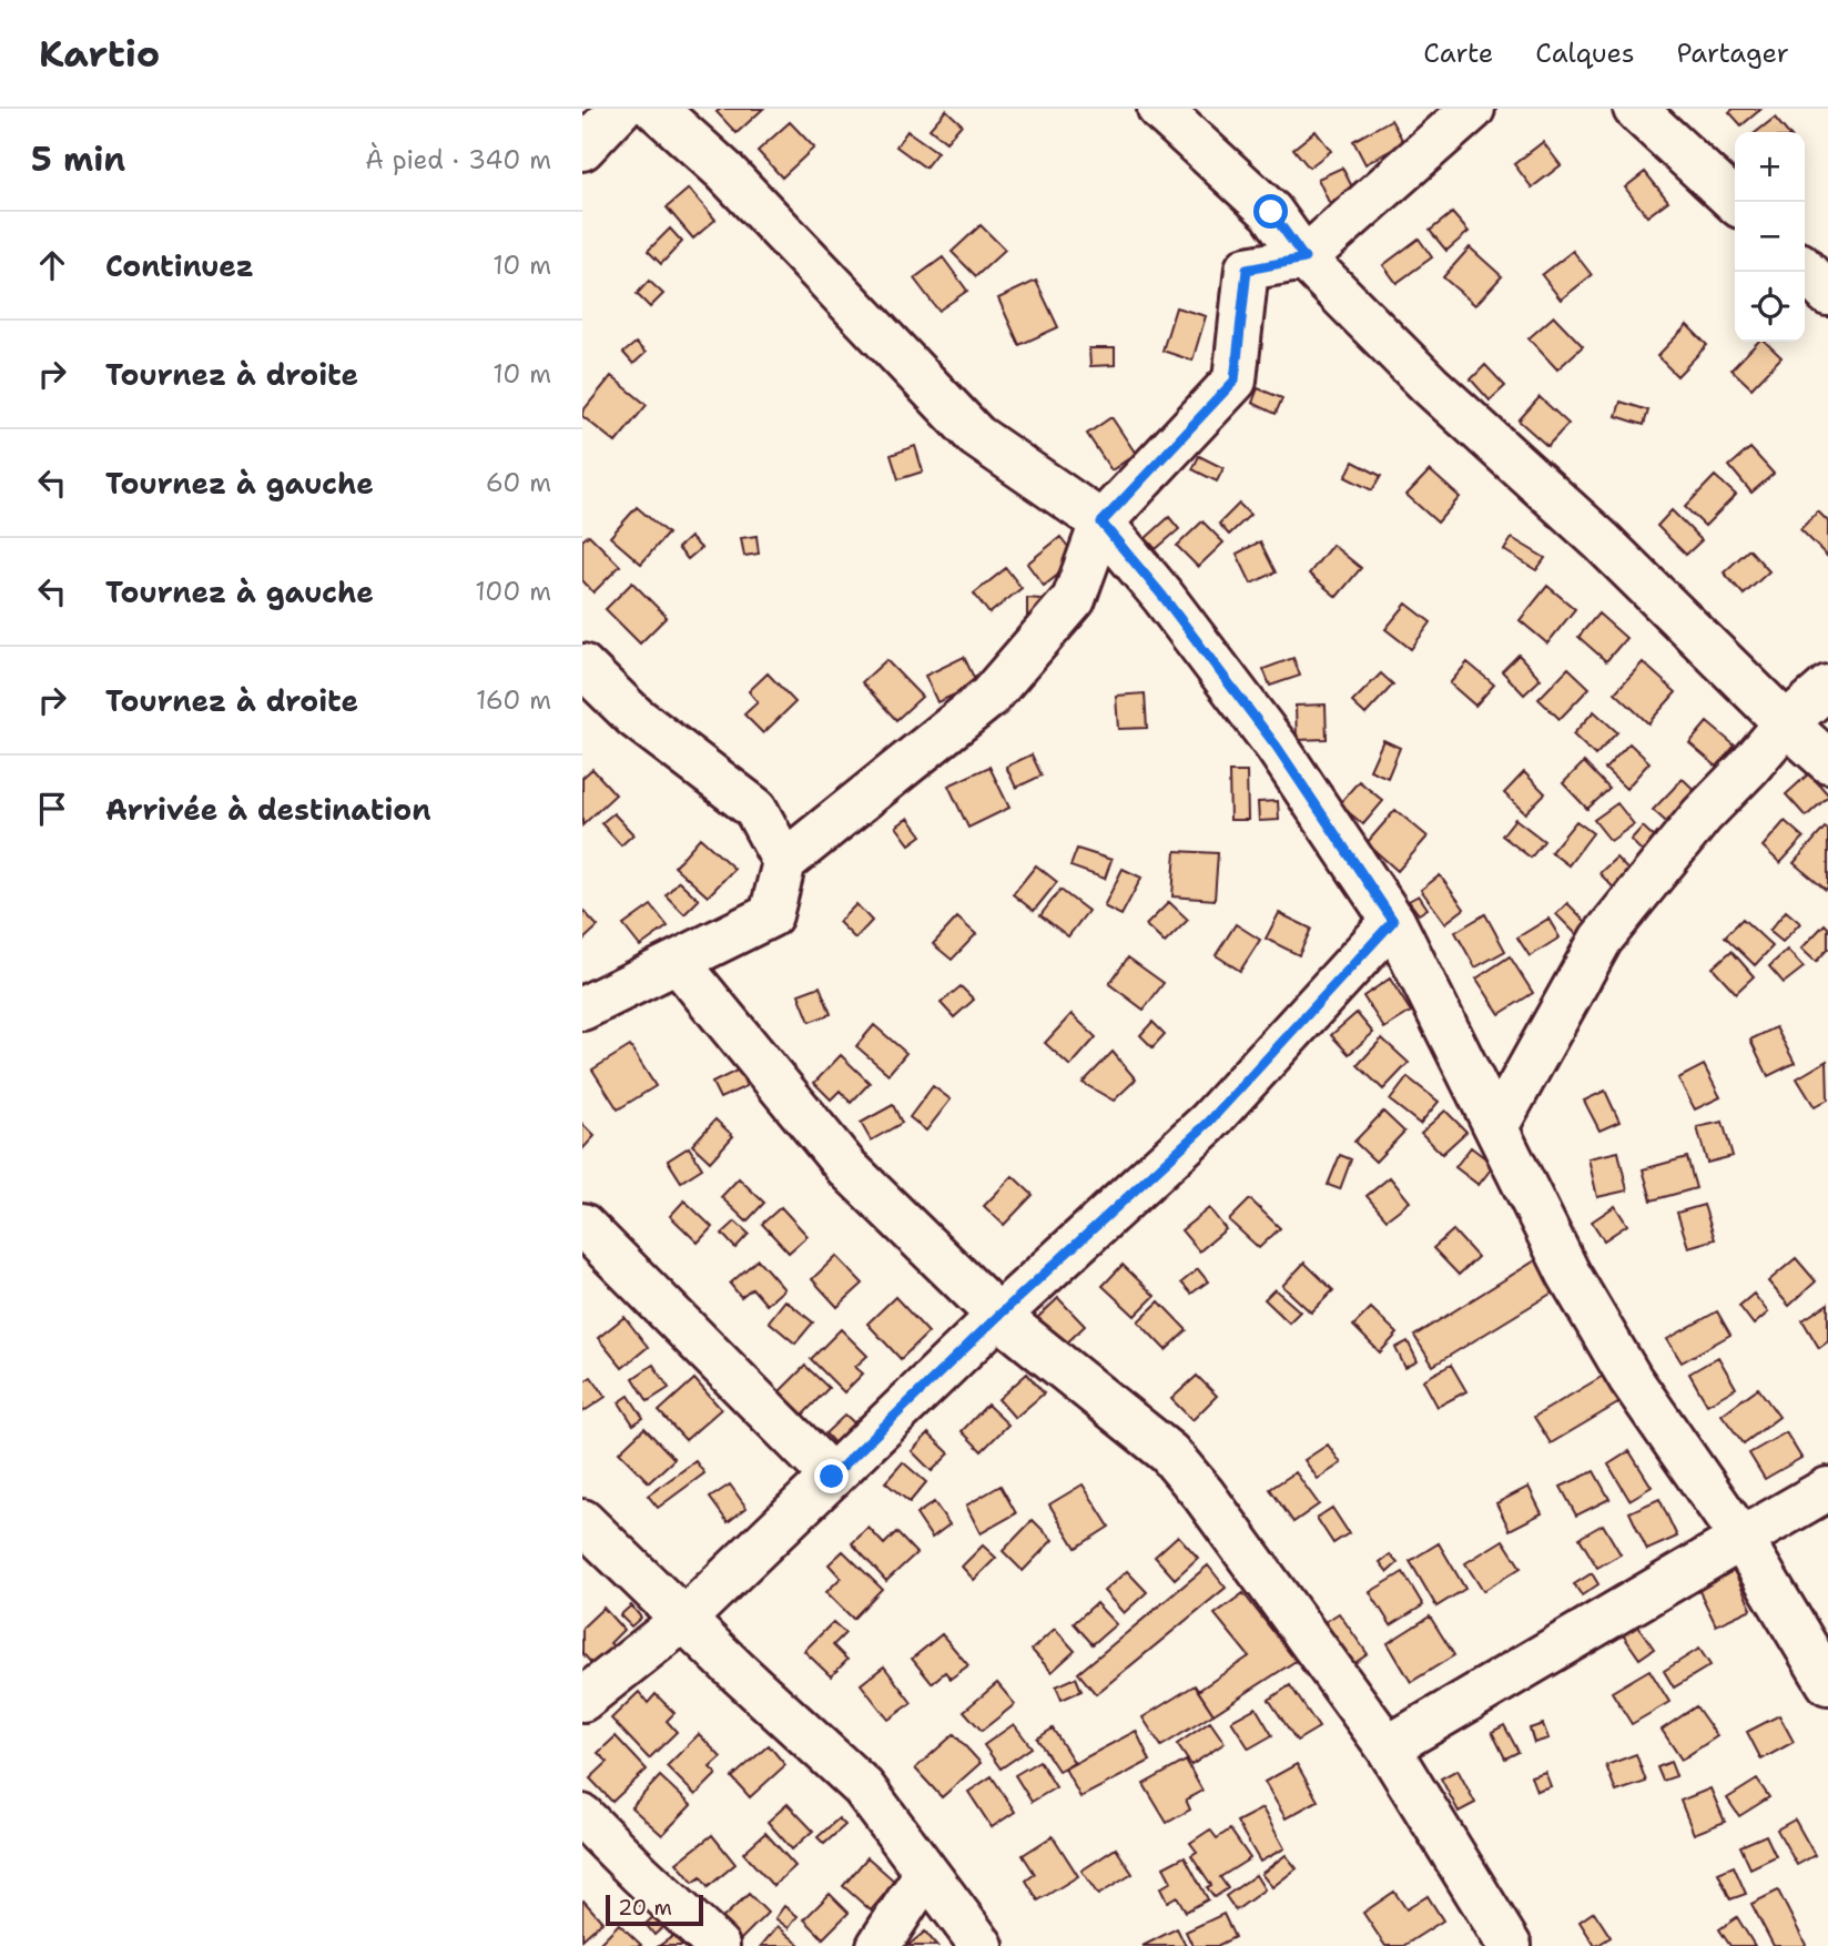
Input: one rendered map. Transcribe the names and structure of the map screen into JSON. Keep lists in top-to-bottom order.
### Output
{
  "scale_bar": "20 m",
  "page": {
    "header": "Kartio",
    "nav": ["Carte", "Calques", "Partager"],
    "heading": ["5 min", "À pied · 340 m"],
    "map_buttons": ["+", "−"],
    "list": [
      ["Continuez", "10 m"],
      ["Tournez à droite", "10 m"],
      ["Tournez à gauche", "60 m"],
      ["Tournez à gauche", "100 m"],
      ["Tournez à droite", "160 m"],
      "Arrivée à destination"
    ],
    "scale": "20 m"
  }
}
